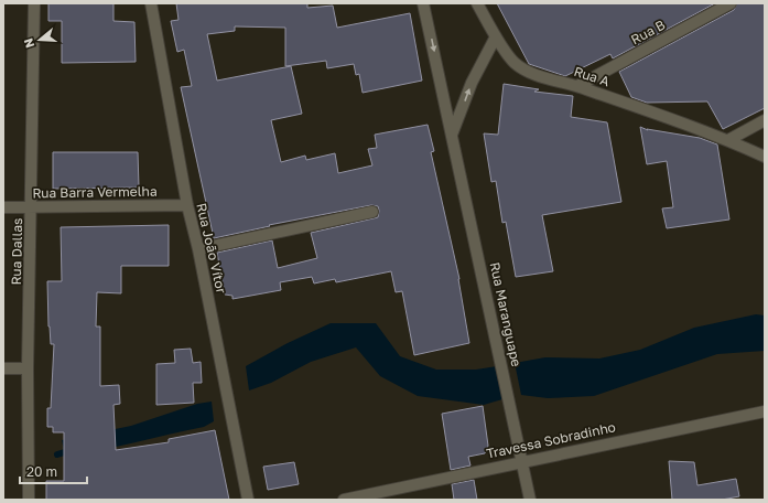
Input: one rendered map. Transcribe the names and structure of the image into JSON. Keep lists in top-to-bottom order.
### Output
{
  "streets": {
    "street": [
      "Rua B",
      "Rua A",
      "Rua Barra Vermelha",
      "Rua João Vítor",
      "Rua Dallas",
      "Rua Maranguape",
      "Travessa Sobradinho"
    ]
  },
  "crossings": [
    ["Rua B", "Rua A"],
    ["Rua Barra Vermelha", "Rua João Vítor"],
    ["Rua Barra Vermelha", "Rua Dallas"],
    ["Rua Maranguape", "Travessa Sobradinho"]
  ],
  "scale_bar": "20 m",
  "north": "left"
}
